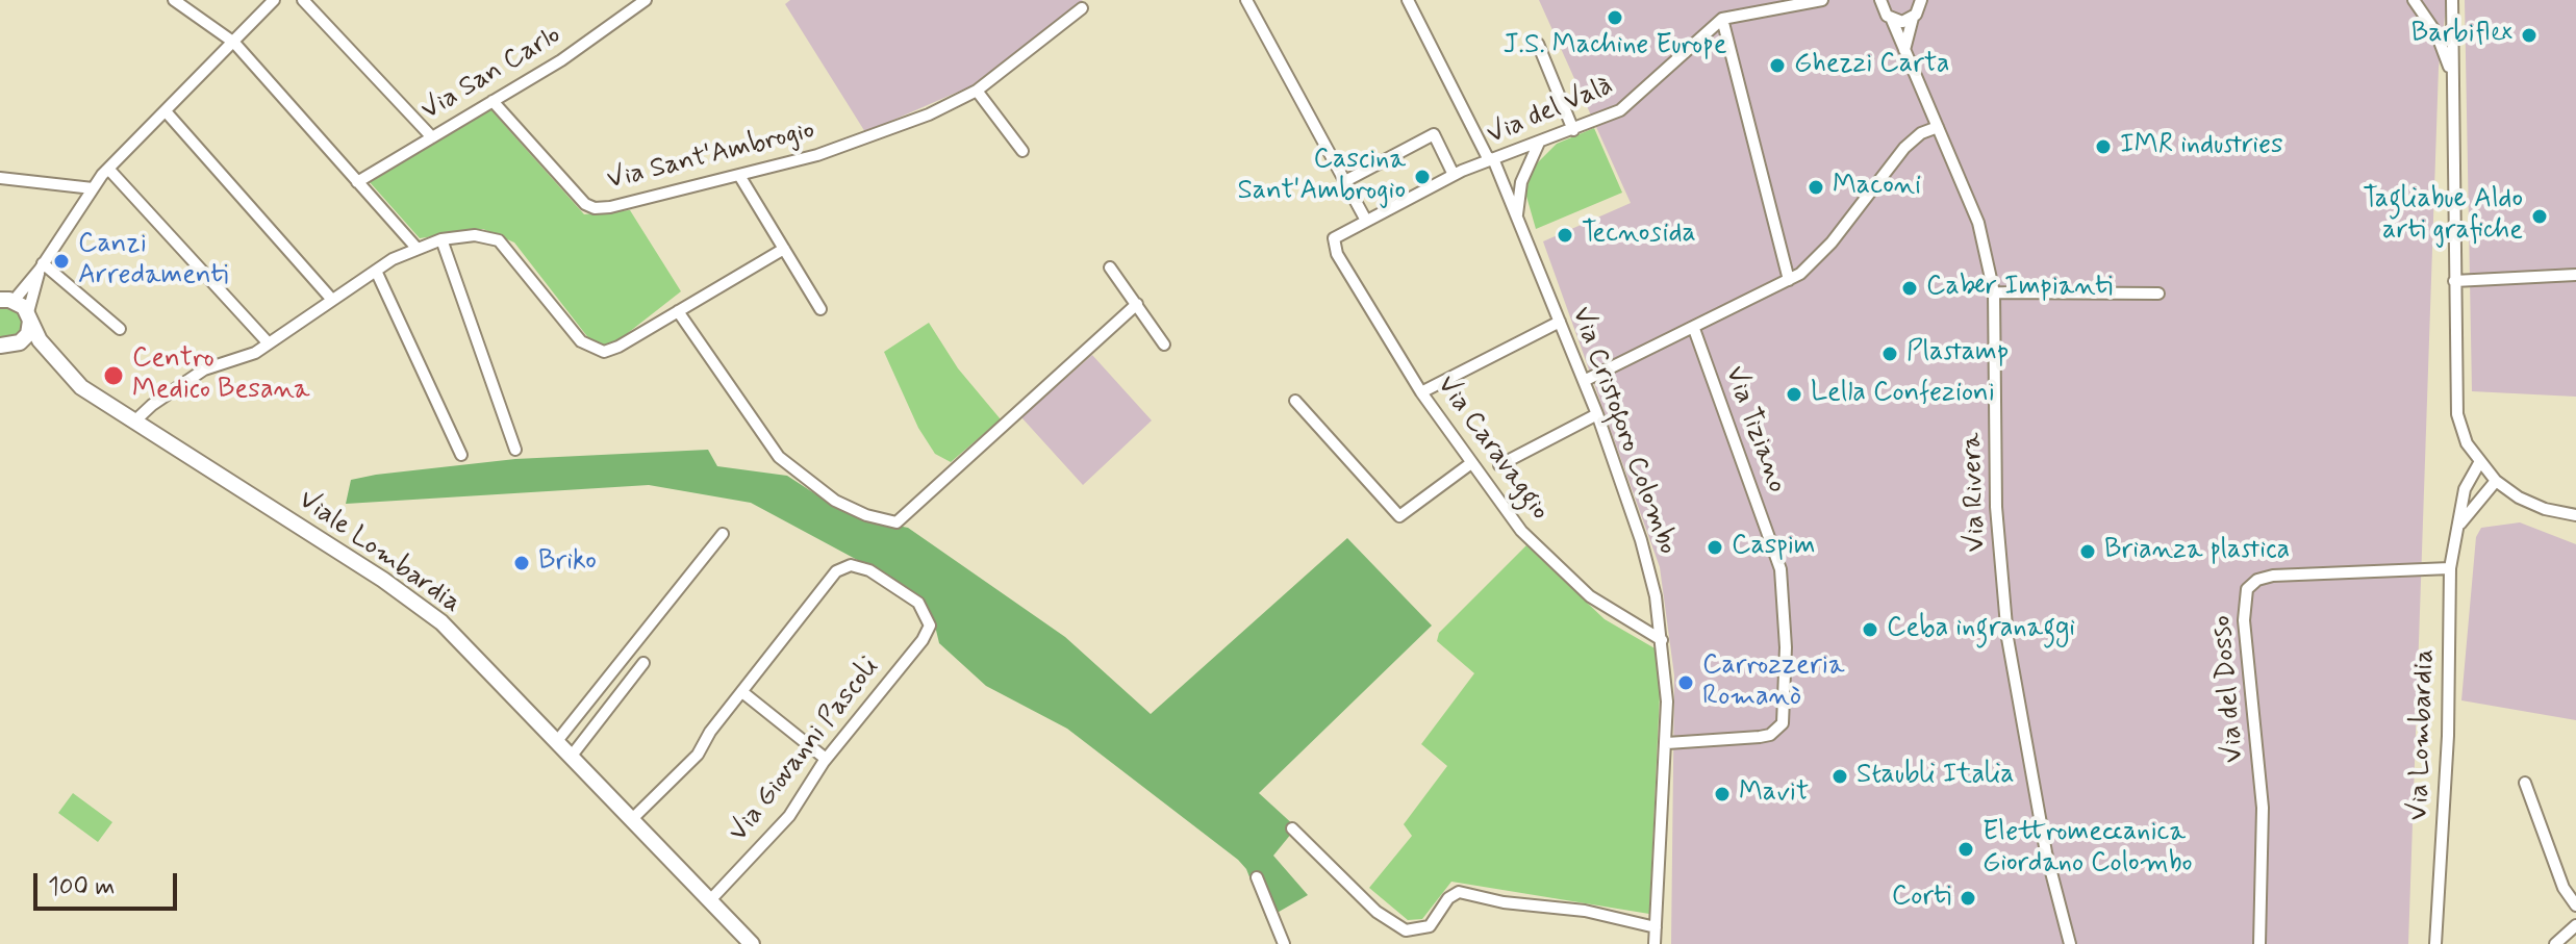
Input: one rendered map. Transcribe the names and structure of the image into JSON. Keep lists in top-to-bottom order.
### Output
{
  "streets": {
    "main road": ["Viale Lombardia"],
    "street": [
      "Via San Carlo",
      "Via del Valà",
      "Via Sant'Ambrogio",
      "Via Tiziano",
      "Via Cristoforo Colombo",
      "Via Caravaggio",
      "Via Rivera",
      "Via del Dosso",
      "Via Lombardia",
      "Via Giovanni Pascoli"
    ]
  },
  "crossings": [
    ["Via San Carlo", "Via Sant'Ambrogio"],
    ["Via del Valà", "Via Cristoforo Colombo"],
    ["Via del Valà", "Via Caravaggio"],
    ["Via Tiziano", "Via Cristoforo Colombo"],
    ["Via Cristoforo Colombo", "Via Caravaggio"],
    ["Viale Lombardia", "Via Giovanni Pascoli"],
    ["Via del Dosso", "Via Lombardia"]
  ],
  "places": [
    "J.S. Machine Europe",
    "Barbiflex",
    "Ghezzi Carta",
    "IMR industries",
    "Cascina Sant'Ambrogio",
    "Maconi",
    "Tagliabue Aldo arti grafiche",
    "Tecnosida",
    "Canzi Arredamenti",
    "Caber Impianti",
    "Plastamp",
    "Centro Medico Besana",
    "Lella Confezioni",
    "Caspim",
    "Brianza plastica",
    "Briko",
    "Ceba ingranaggi",
    "Carrozzeria Romanò",
    "Staubli Italia",
    "Mavit",
    "Elettromeccanica Giordano Colombo",
    "Corti"
  ],
  "scale_bar": "100 m"
}
